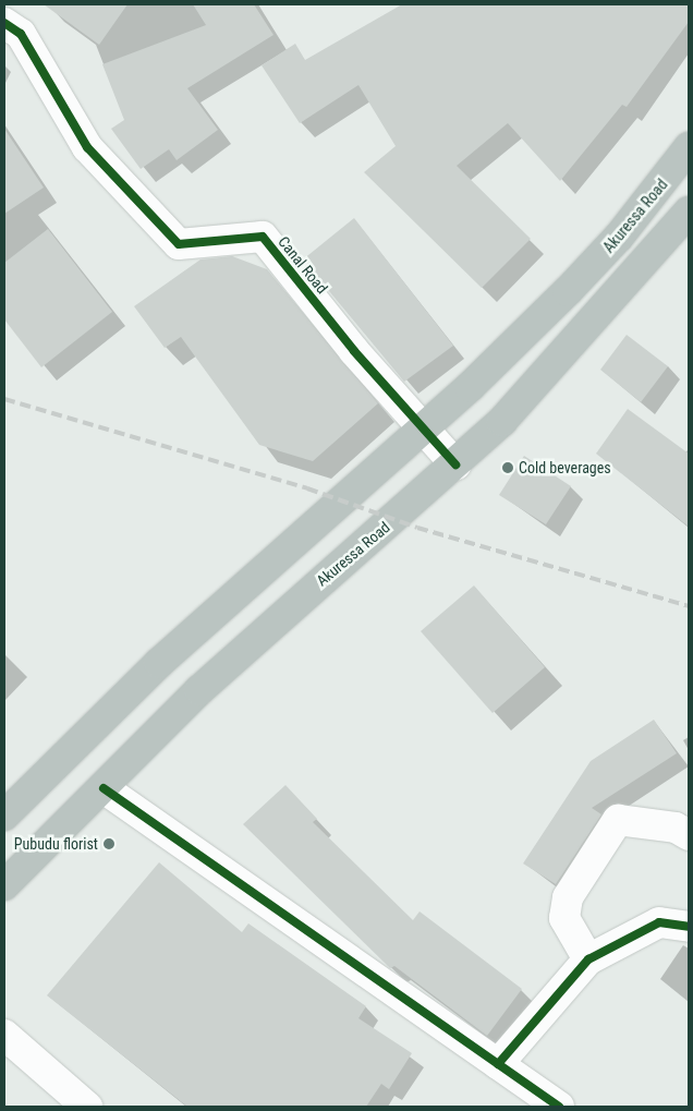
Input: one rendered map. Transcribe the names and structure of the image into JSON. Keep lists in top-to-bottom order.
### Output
{
  "streets": {
    "highway": ["Akuressa Road"],
    "street": ["Canal Road"]
  },
  "crossings": [
    ["Akuressa Road", "Canal Road"]
  ],
  "places": ["Cold beverages", "Pubudu florist"]
}
